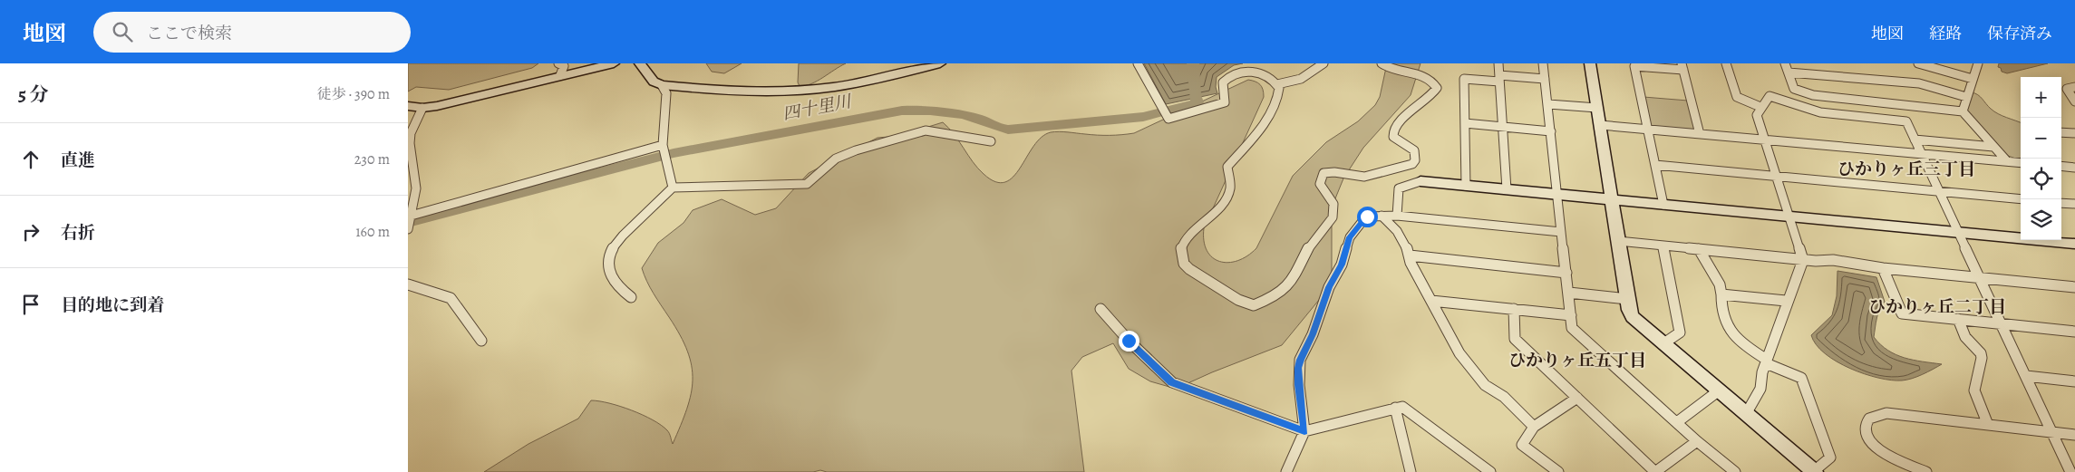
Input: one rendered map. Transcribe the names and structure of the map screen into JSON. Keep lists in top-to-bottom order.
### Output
{
  "districts": ["ひかりヶ丘三丁目", "ひかりヶ丘二丁目", "ひかりヶ丘五丁目"],
  "water": ["四十里川"],
  "page": {
    "header": "地図",
    "search": "ここで検索",
    "nav": ["地図", "経路", "保存済み"],
    "heading": ["5 分", "徒歩 · 390 m"],
    "map_buttons": ["+", "−"],
    "list": [
      ["直進", "230 m"],
      ["右折", "160 m"],
      "目的地に到着"
    ]
  }
}
